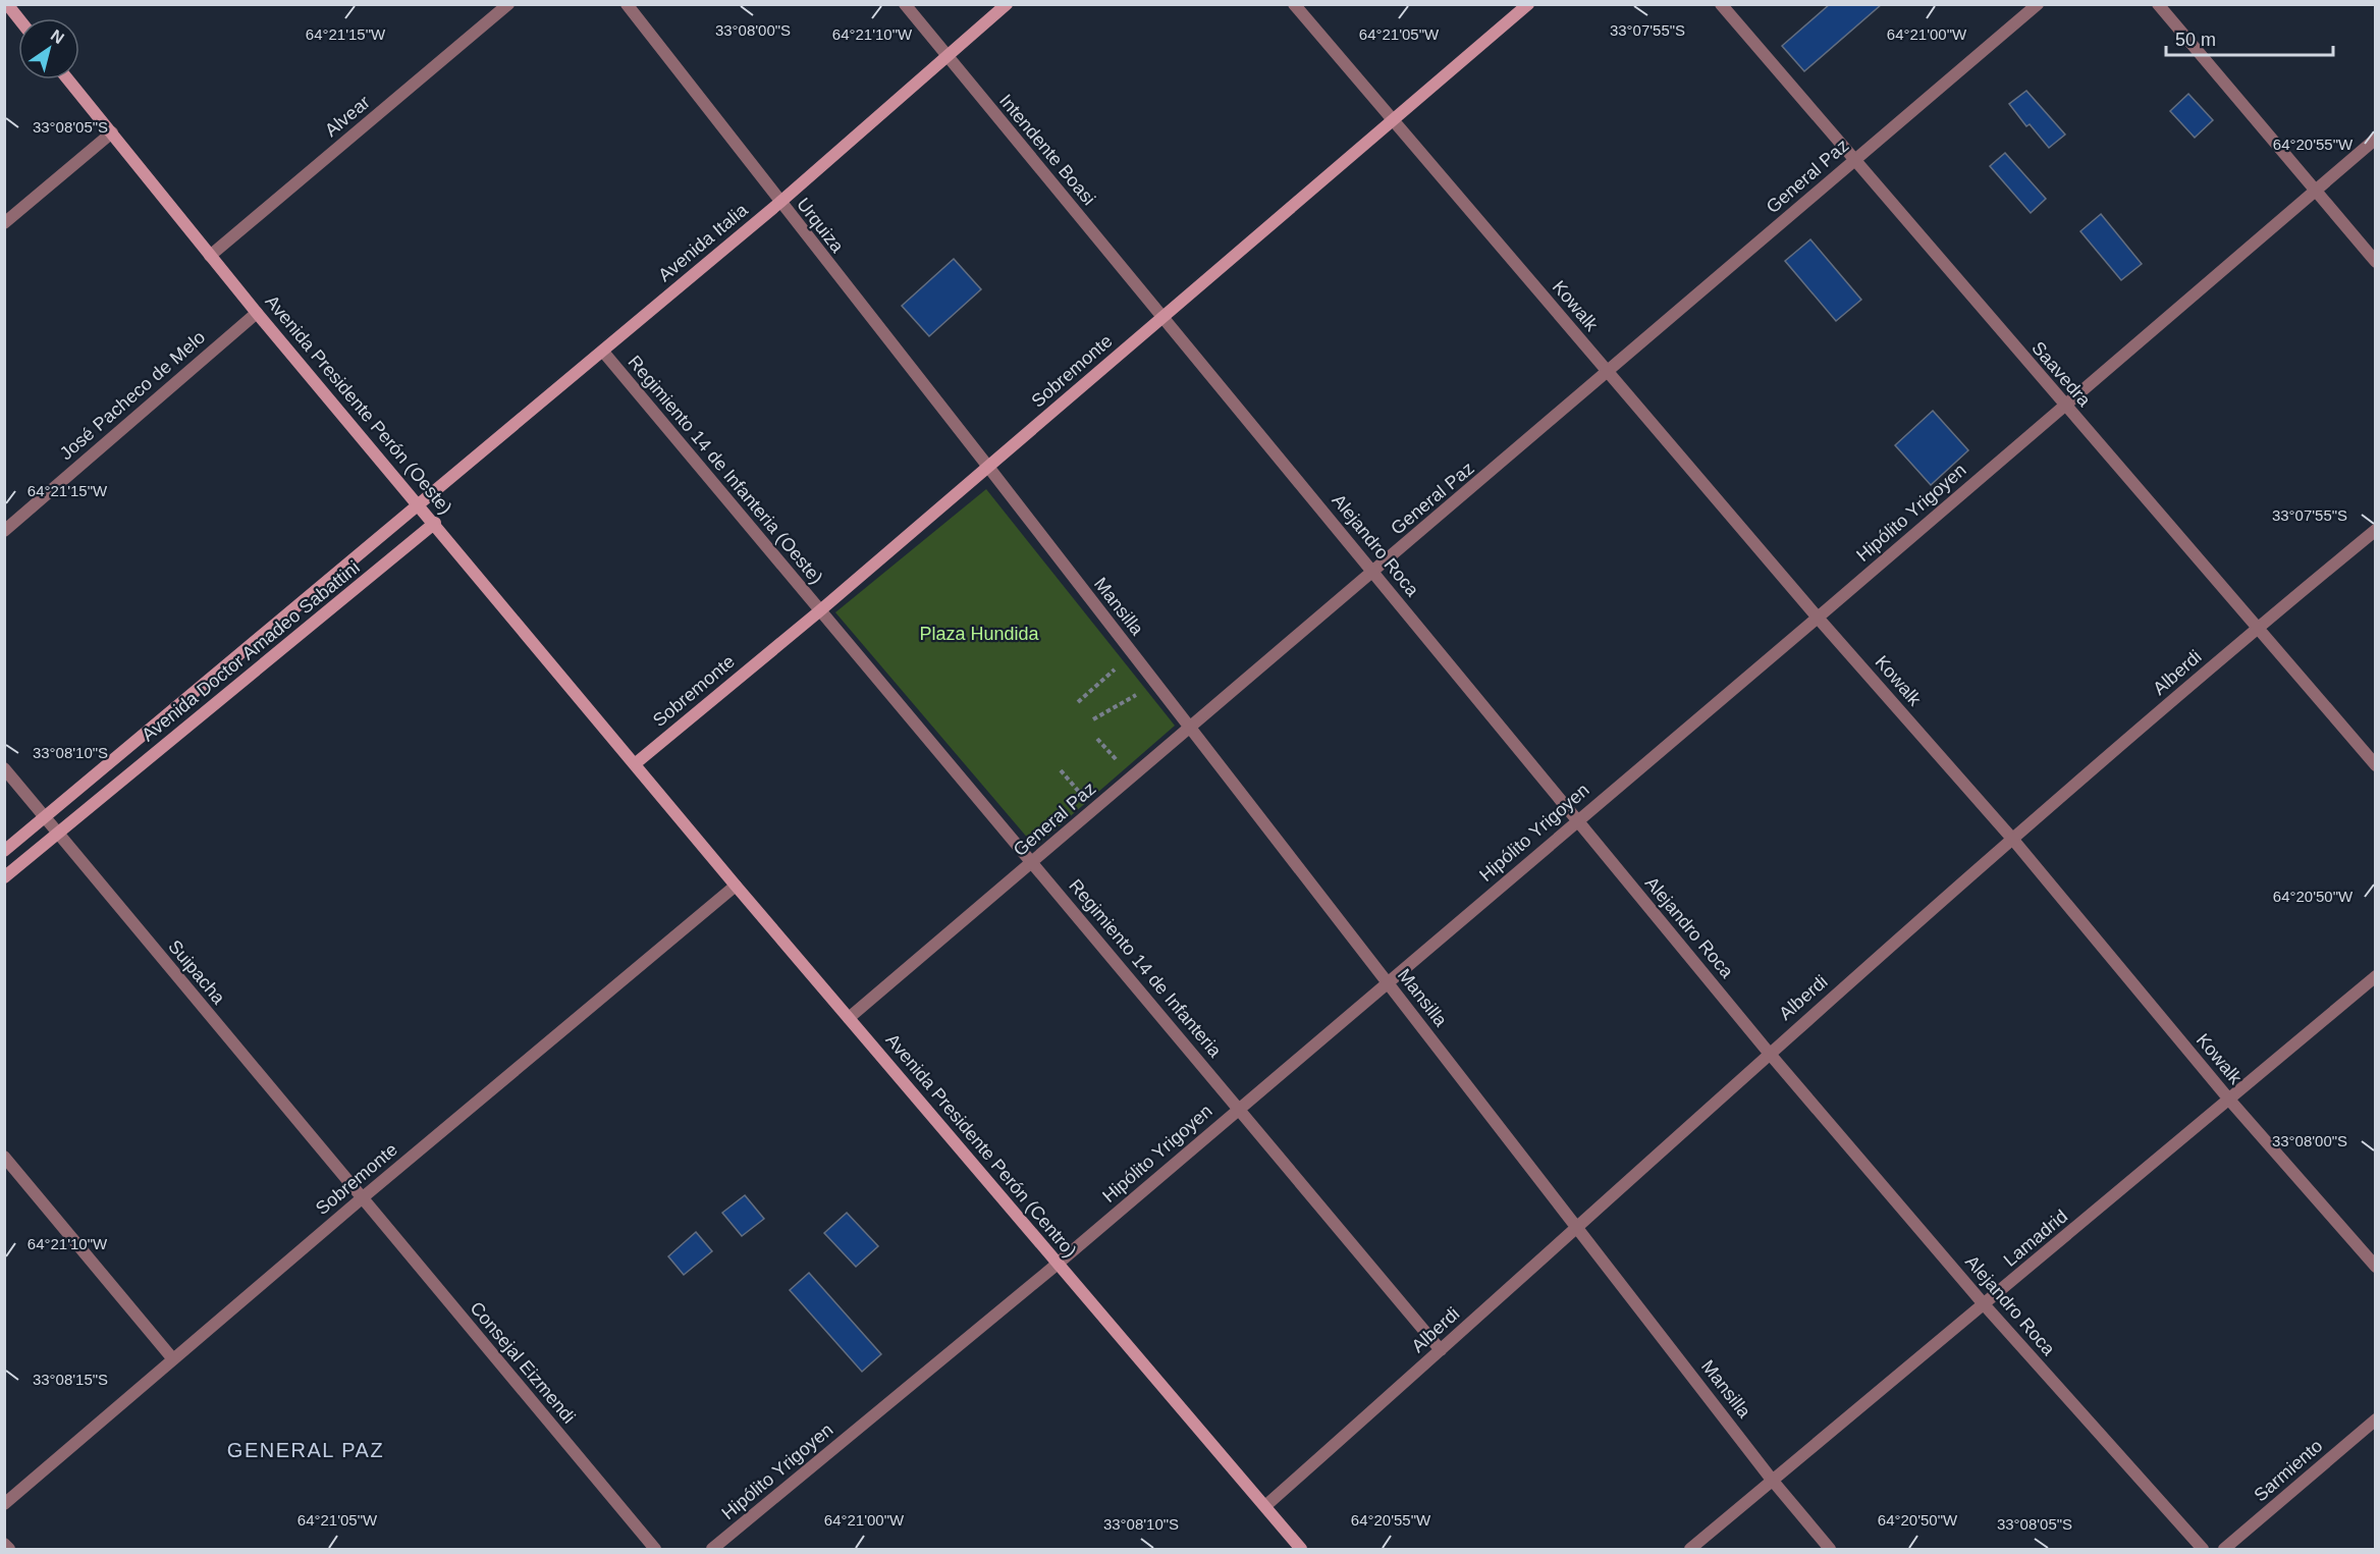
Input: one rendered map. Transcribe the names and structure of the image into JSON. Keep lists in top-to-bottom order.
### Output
{
  "streets": {
    "main road": [
      "Avenida Italia",
      "Sobremonte",
      "Avenida Presidente Perón (Oeste)",
      "Avenida Doctor Amadeo Sabattini",
      "Avenida Presidente Perón (Centro)"
    ],
    "street": [
      "Alvear",
      "Intendente Boasi",
      "General Paz",
      "Urquiza",
      "Kowalk",
      "Saavedra",
      "José Pacheco de Melo",
      "Regimiento 14 de Infanteria (Oeste)",
      "Hipólito Yrigoyen",
      "Alejandro Roca",
      "Mansilla",
      "Alberdi",
      "Regimiento 14 de Infanteria",
      "Suipacha",
      "Lamadrid",
      "Consejal Eizmendi",
      "Sarmiento"
    ]
  },
  "crossings": [
    ["Alvear", "Avenida Presidente Perón (Oeste)"],
    ["Intendente Boasi", "Avenida Italia"],
    ["Intendente Boasi", "Sobremonte"],
    ["Intendente Boasi", "Alejandro Roca"],
    ["General Paz", "Kowalk"],
    ["General Paz", "Saavedra"],
    ["General Paz", "Alejandro Roca"],
    ["General Paz", "Mansilla"],
    ["General Paz", "Regimiento 14 de Infanteria"],
    ["General Paz", "Avenida Presidente Perón (Centro)"],
    ["Urquiza", "Avenida Italia"],
    ["Urquiza", "Sobremonte"],
    ["Urquiza", "Mansilla"],
    ["Avenida Italia", "Avenida Presidente Perón (Oeste)"],
    ["Avenida Italia", "Regimiento 14 de Infanteria (Oeste)"],
    ["Avenida Italia", "Avenida Doctor Amadeo Sabattini"],
    ["Kowalk", "Sobremonte"],
    ["Kowalk", "Hipólito Yrigoyen"],
    ["Kowalk", "Alberdi"],
    ["Kowalk", "Lamadrid"],
    ["Sobremonte", "Avenida Presidente Perón (Oeste)"],
    ["Sobremonte", "Regimiento 14 de Infanteria (Oeste)"],
    ["Sobremonte", "Alejandro Roca"],
    ["Sobremonte", "Mansilla"],
    ["Sobremonte", "Regimiento 14 de Infanteria"],
    ["Sobremonte", "Suipacha"],
    ["Sobremonte", "Avenida Presidente Perón (Centro)"],
    ["Sobremonte", "Consejal Eizmendi"],
    ["Saavedra", "Hipólito Yrigoyen"],
    ["Saavedra", "Alberdi"],
    ["José Pacheco de Melo", "Avenida Presidente Perón (Oeste)"],
    ["Avenida Presidente Perón (Oeste)", "Avenida Doctor Amadeo Sabattini"],
    ["Avenida Presidente Perón (Oeste)", "Avenida Presidente Perón (Centro)"],
    ["Regimiento 14 de Infanteria (Oeste)", "Regimiento 14 de Infanteria"],
    ["Hipólito Yrigoyen", "Alejandro Roca"],
    ["Hipólito Yrigoyen", "Mansilla"],
    ["Hipólito Yrigoyen", "Regimiento 14 de Infanteria"],
    ["Hipólito Yrigoyen", "Avenida Presidente Perón (Centro)"],
    ["Alejandro Roca", "Alberdi"],
    ["Alejandro Roca", "Lamadrid"],
    ["Mansilla", "Alberdi"],
    ["Mansilla", "Lamadrid"],
    ["Avenida Doctor Amadeo Sabattini", "Suipacha"],
    ["Alberdi", "Regimiento 14 de Infanteria"],
    ["Alberdi", "Avenida Presidente Perón (Centro)"],
    ["Suipacha", "Consejal Eizmendi"]
  ],
  "districts": ["GENERAL PAZ"],
  "parks": ["Plaza Hundida"],
  "scale_bar": "50 m",
  "north": "top right",
  "coordinates": [
    "33°08'00\"S",
    "33°07'55\"S",
    "64°21'15\"W",
    "64°21'10\"W",
    "64°21'05\"W",
    "64°21'00\"W",
    "33°08'05\"S",
    "64°20'55\"W",
    "33°08'10\"S",
    "64°20'50\"W",
    "33°08'15\"S"
  ]
}
